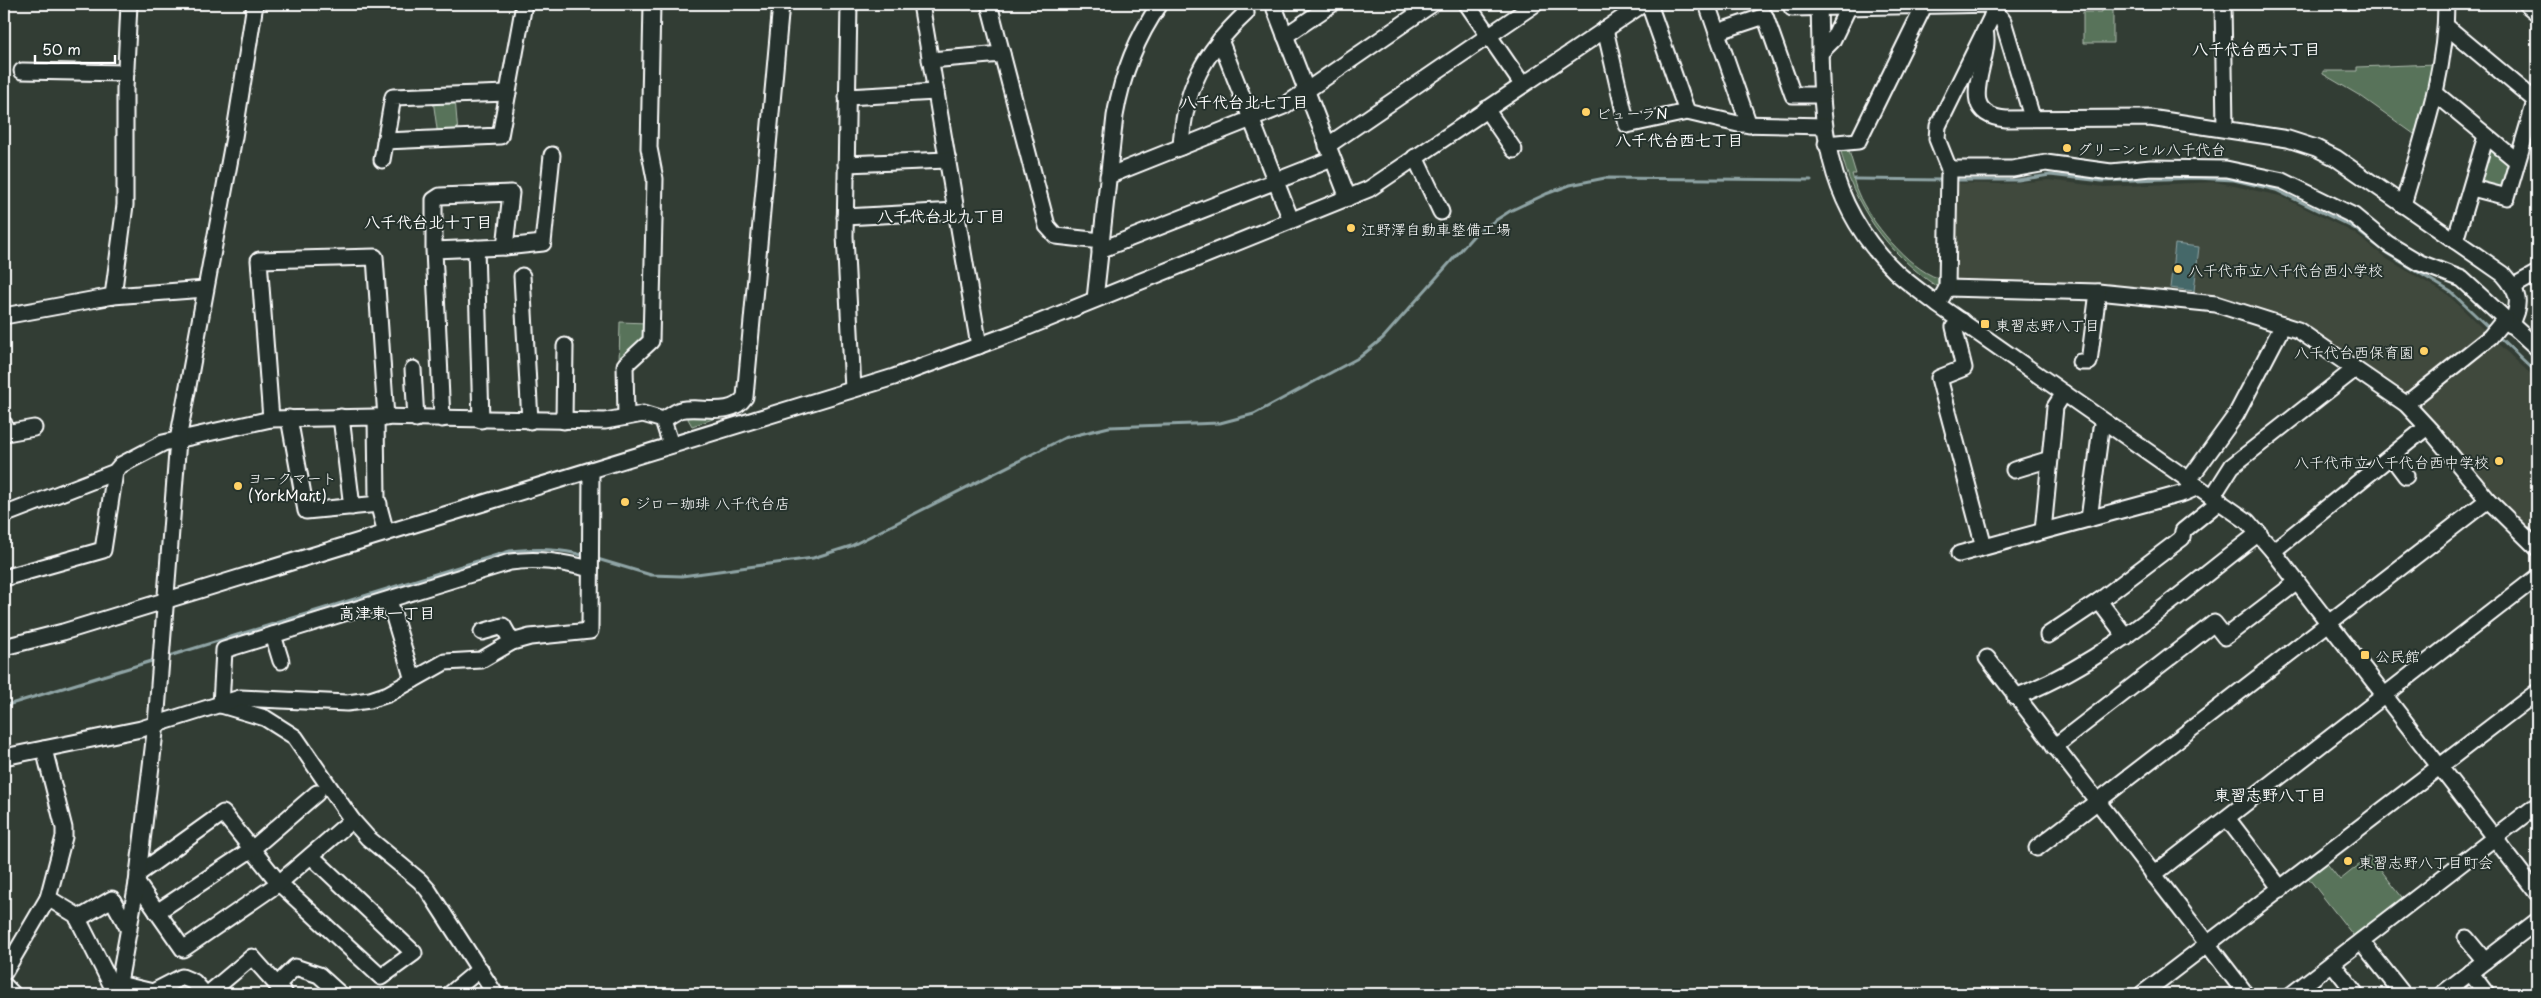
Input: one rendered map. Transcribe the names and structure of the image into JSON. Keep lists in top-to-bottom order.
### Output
{
  "districts": [
    "八千代台西六丁目",
    "八千代台北七丁目",
    "八千代台西七丁目",
    "八千代台北九丁目",
    "八千代台北十丁目",
    "高津東一丁目",
    "東習志野八丁目"
  ],
  "places": {
    "other": [
      "ビューラN",
      "グリーンヒル八千代台",
      "江野澤自動車整備工場",
      "八千代市立八千代台西小学校",
      "八千代台西保育園",
      "八千代市立八千代台西中学校",
      "ヨークマート (YorkMart)",
      "ジロー珈琲 八千代台店",
      "東習志野八丁目町会"
    ],
    "transit": ["東習志野八丁目", "公民館"]
  },
  "scale_bar": "50 m"
}
